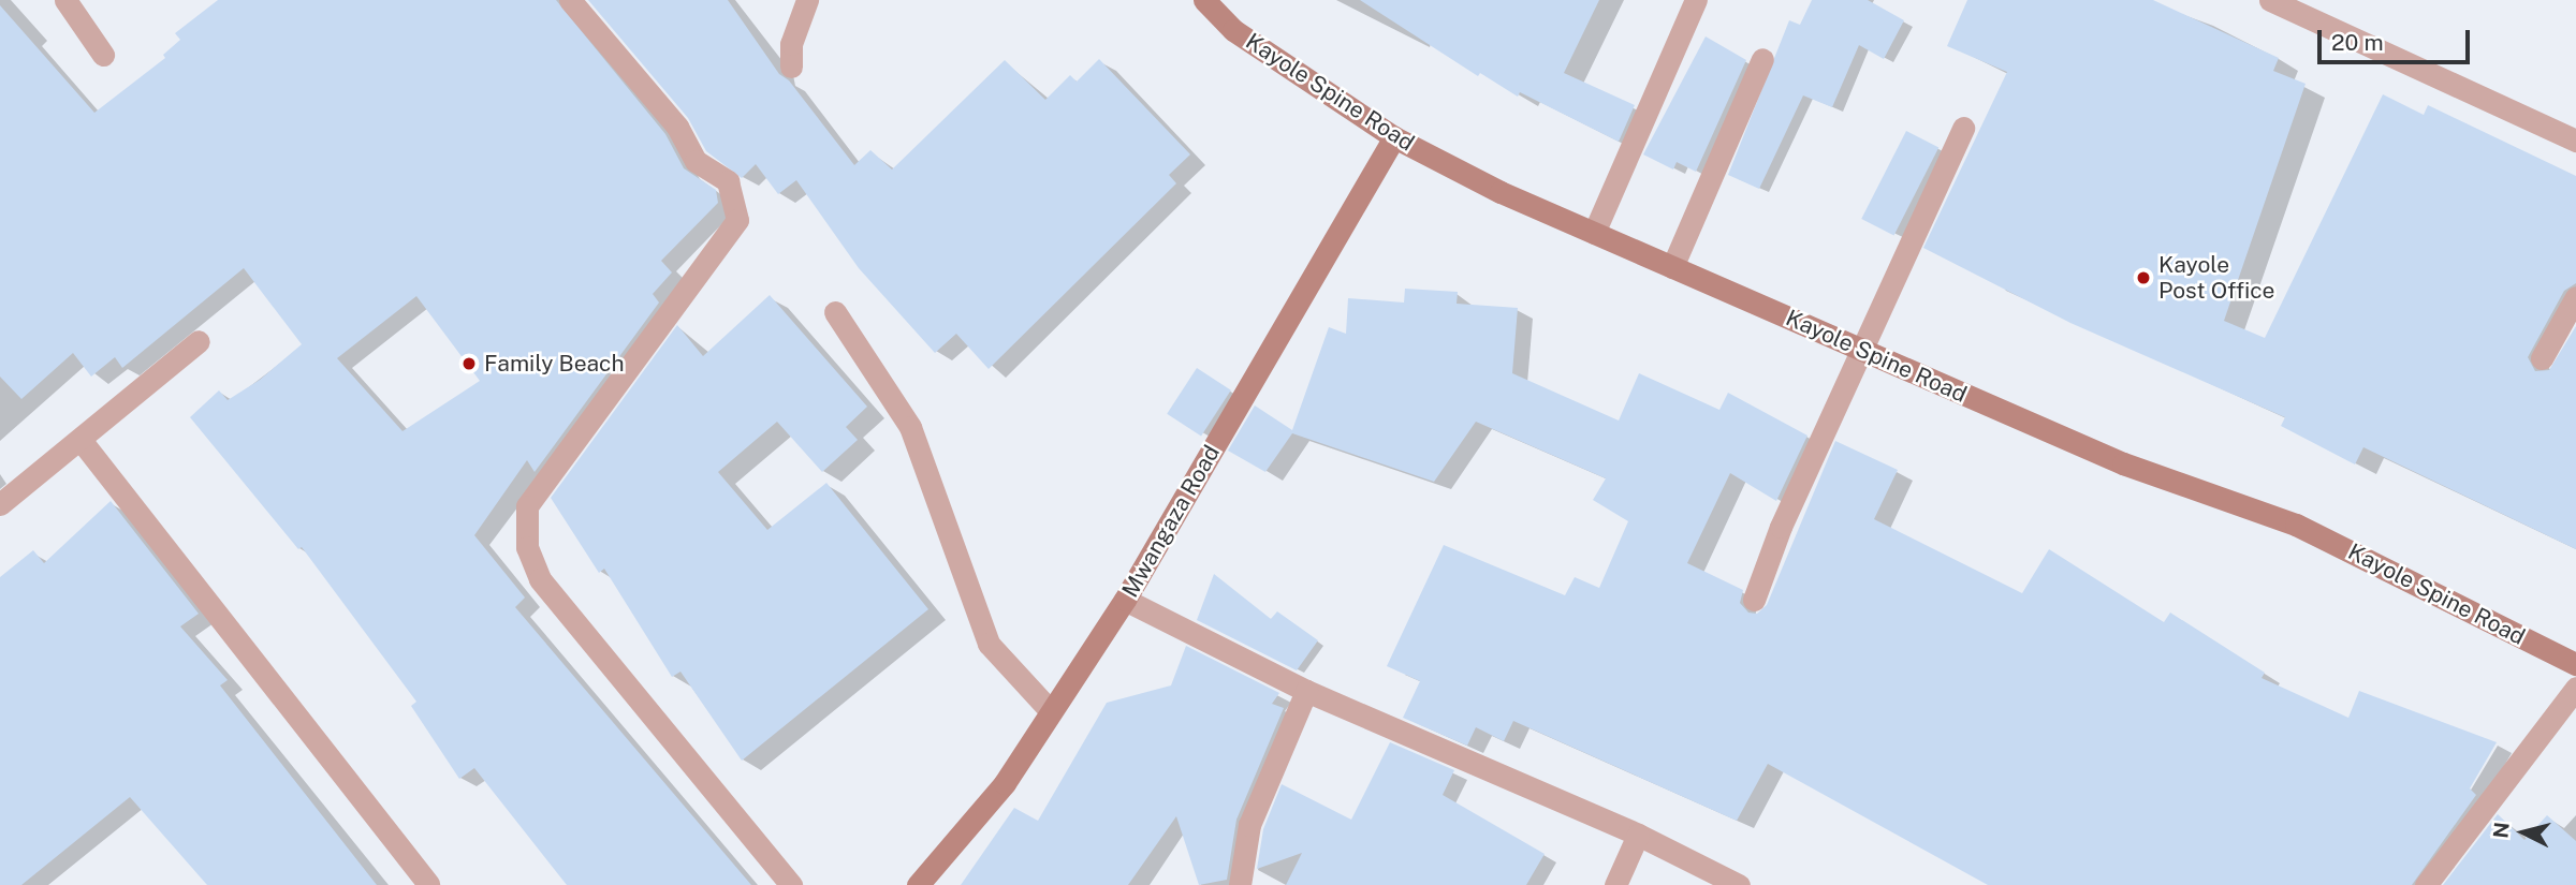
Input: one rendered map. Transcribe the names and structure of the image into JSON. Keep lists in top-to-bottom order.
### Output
{
  "streets": {
    "main road": ["Kayole Spine Road", "Mwangaza Road"]
  },
  "crossings": [
    ["Kayole Spine Road", "Mwangaza Road"]
  ],
  "places": ["Kayole Post Office", "Family Beach"],
  "scale_bar": "20 m",
  "north": "left"
}
